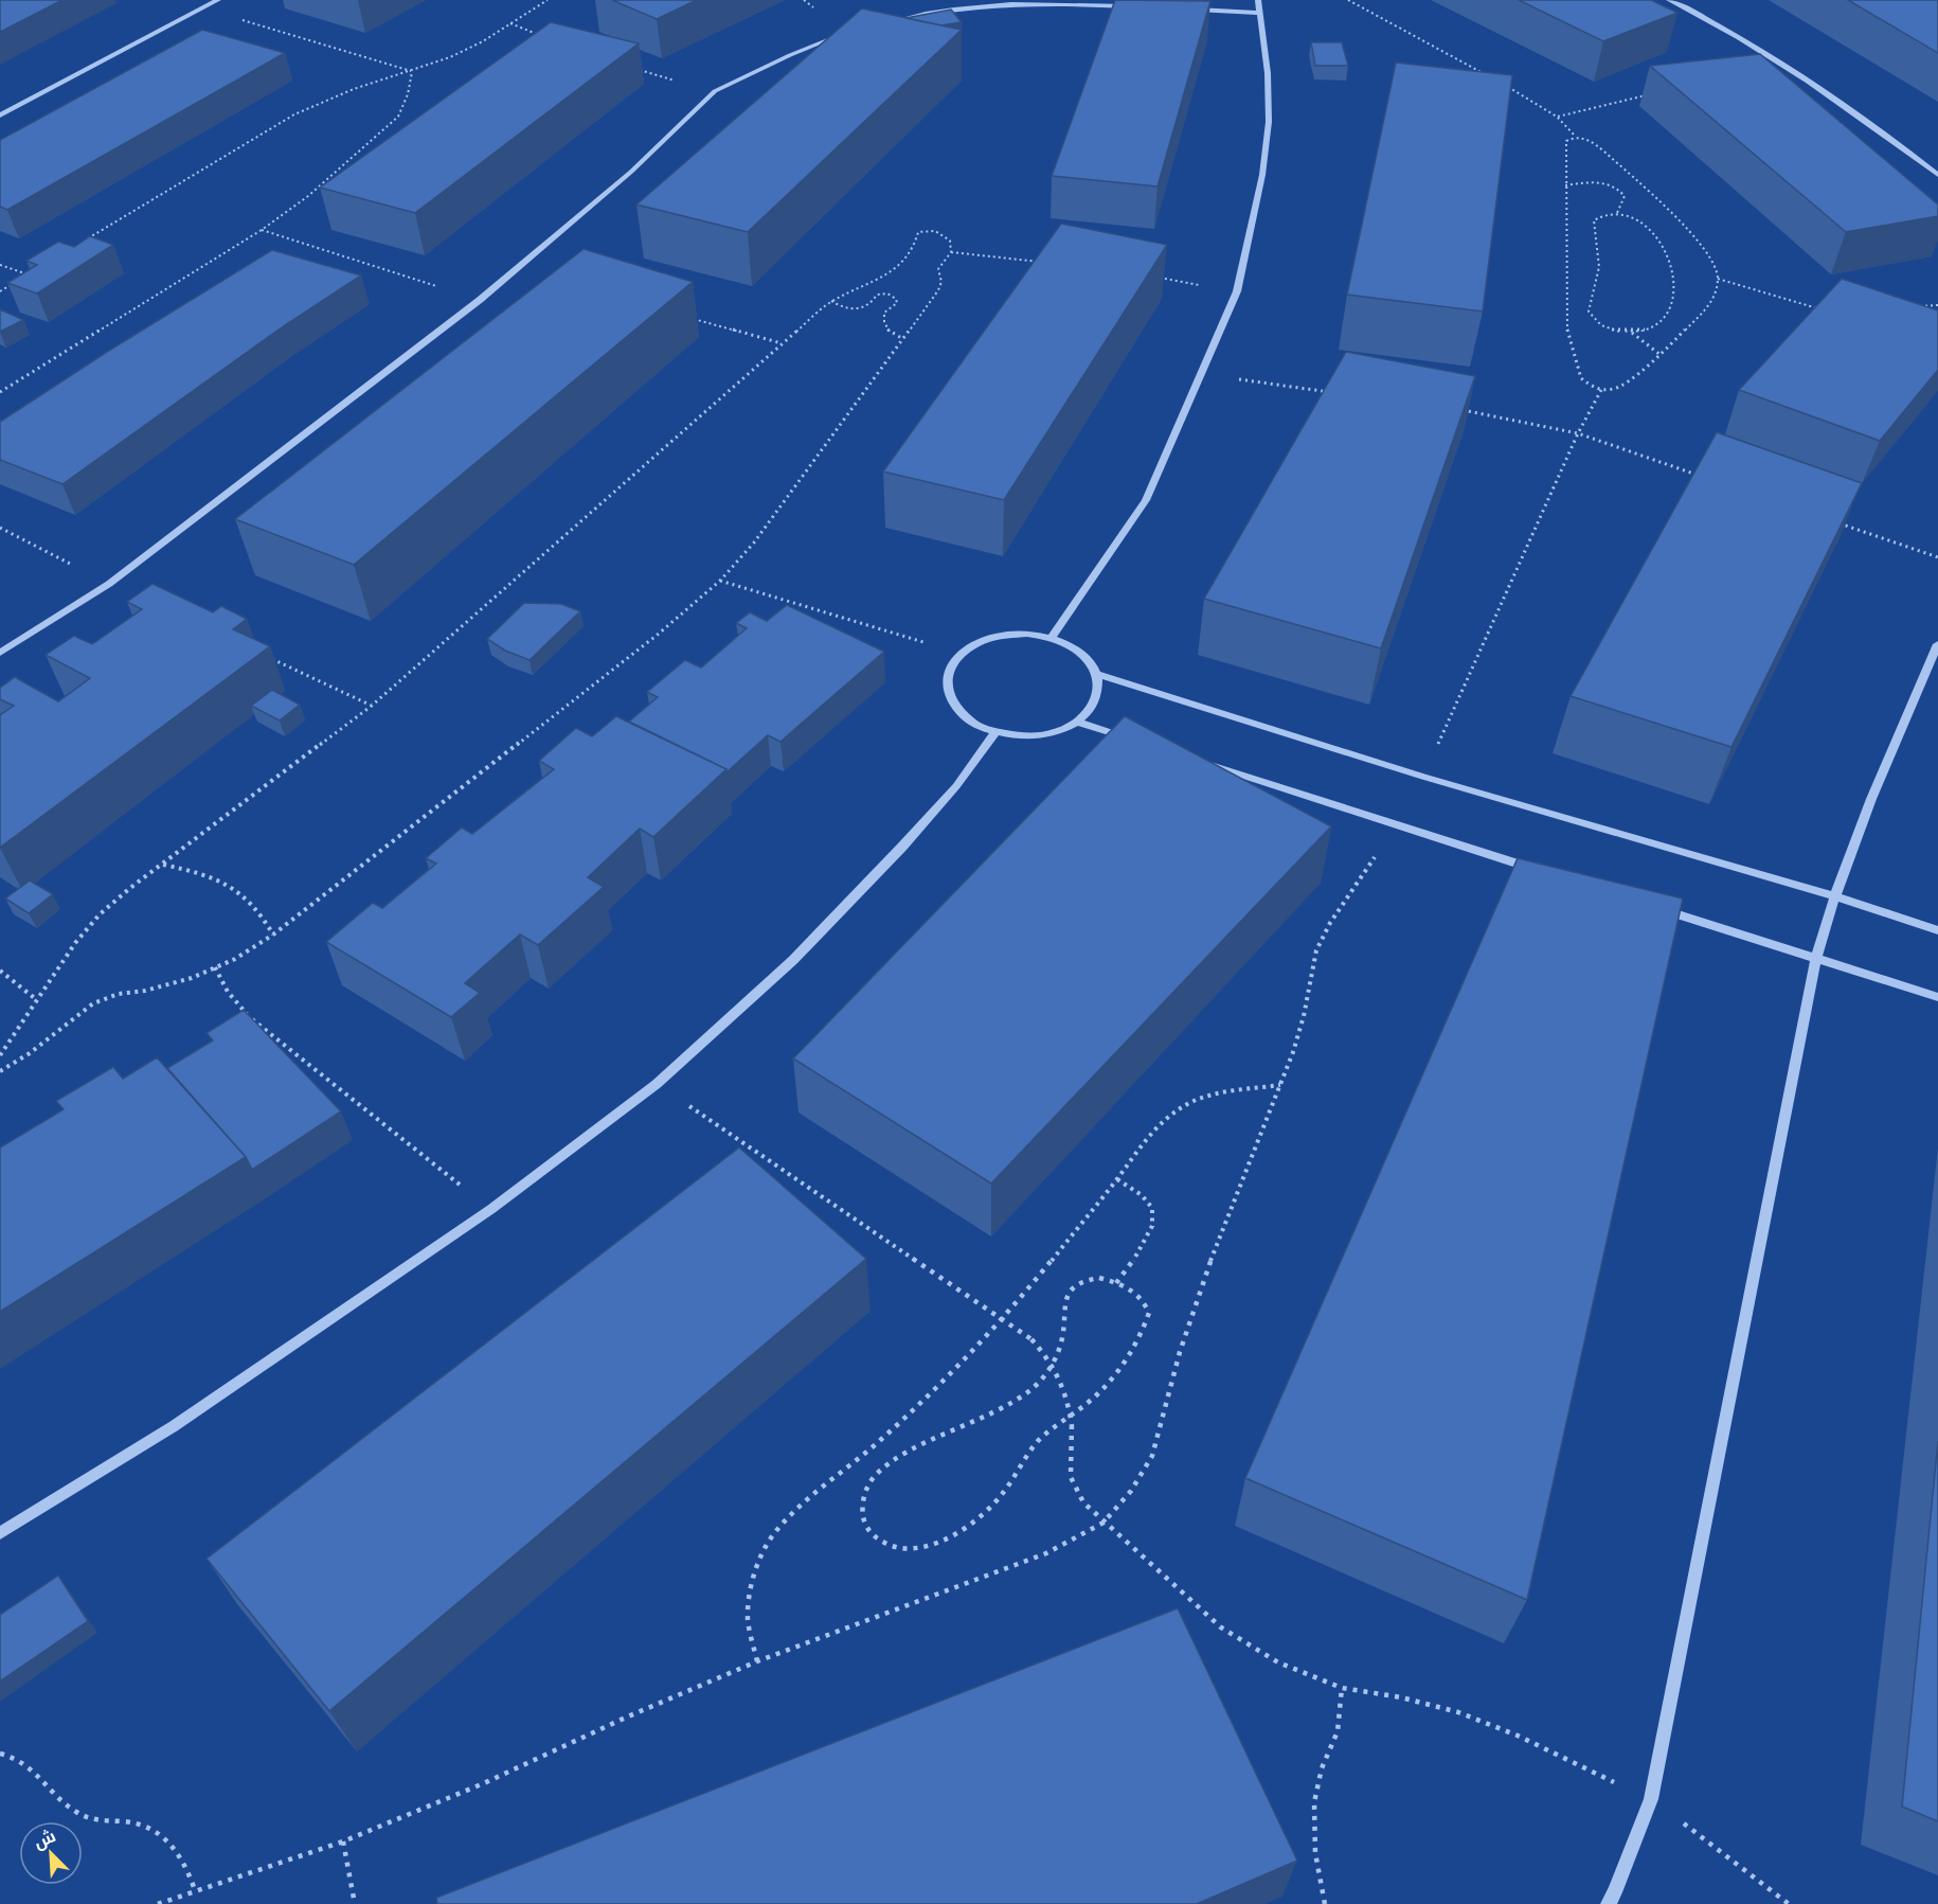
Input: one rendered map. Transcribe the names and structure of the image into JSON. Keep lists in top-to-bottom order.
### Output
{
  "north": "top left"
}
